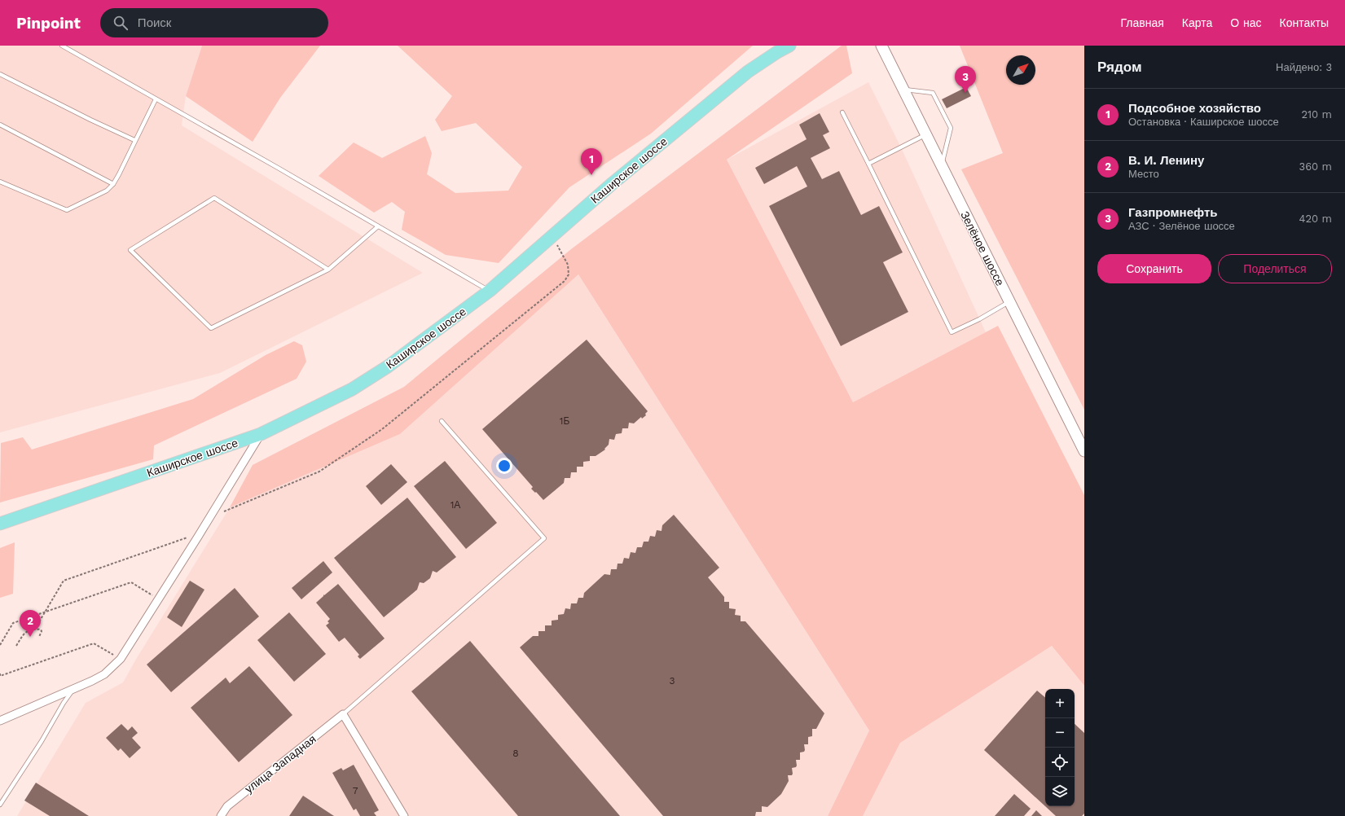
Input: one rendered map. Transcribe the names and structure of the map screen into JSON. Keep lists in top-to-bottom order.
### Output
{
  "streets": {
    "main road": ["Каширское шоссе", "Зелёное шоссе"],
    "street": ["улица Западная"]
  },
  "house_numbers": [
    "1Б",
    "1А",
    "3",
    "8",
    "7"
  ],
  "north": "top right",
  "page": {
    "header": "Pinpoint",
    "search": "Поиск",
    "nav": [
      "Главная",
      "Карта",
      "О нас",
      "Контакты"
    ],
    "heading": ["Рядом", "Найдено: 3"],
    "pins": ["3", "1", "2"],
    "list": [
      {
        "mark": "1",
        "name": "Подсобное хозяйство",
        "note": "Остановка · Каширское шоссе",
        "value": "210 m"
      },
      {
        "mark": "2",
        "name": "В. И. Ленину",
        "note": "Место",
        "value": "360 m"
      },
      {
        "mark": "3",
        "name": "Газпромнефть",
        "note": "АЗС · Зелёное шоссе",
        "value": "420 m"
      }
    ],
    "buttons": ["Сохранить", "Поделиться"],
    "map_buttons": ["+", "−"]
  }
}
